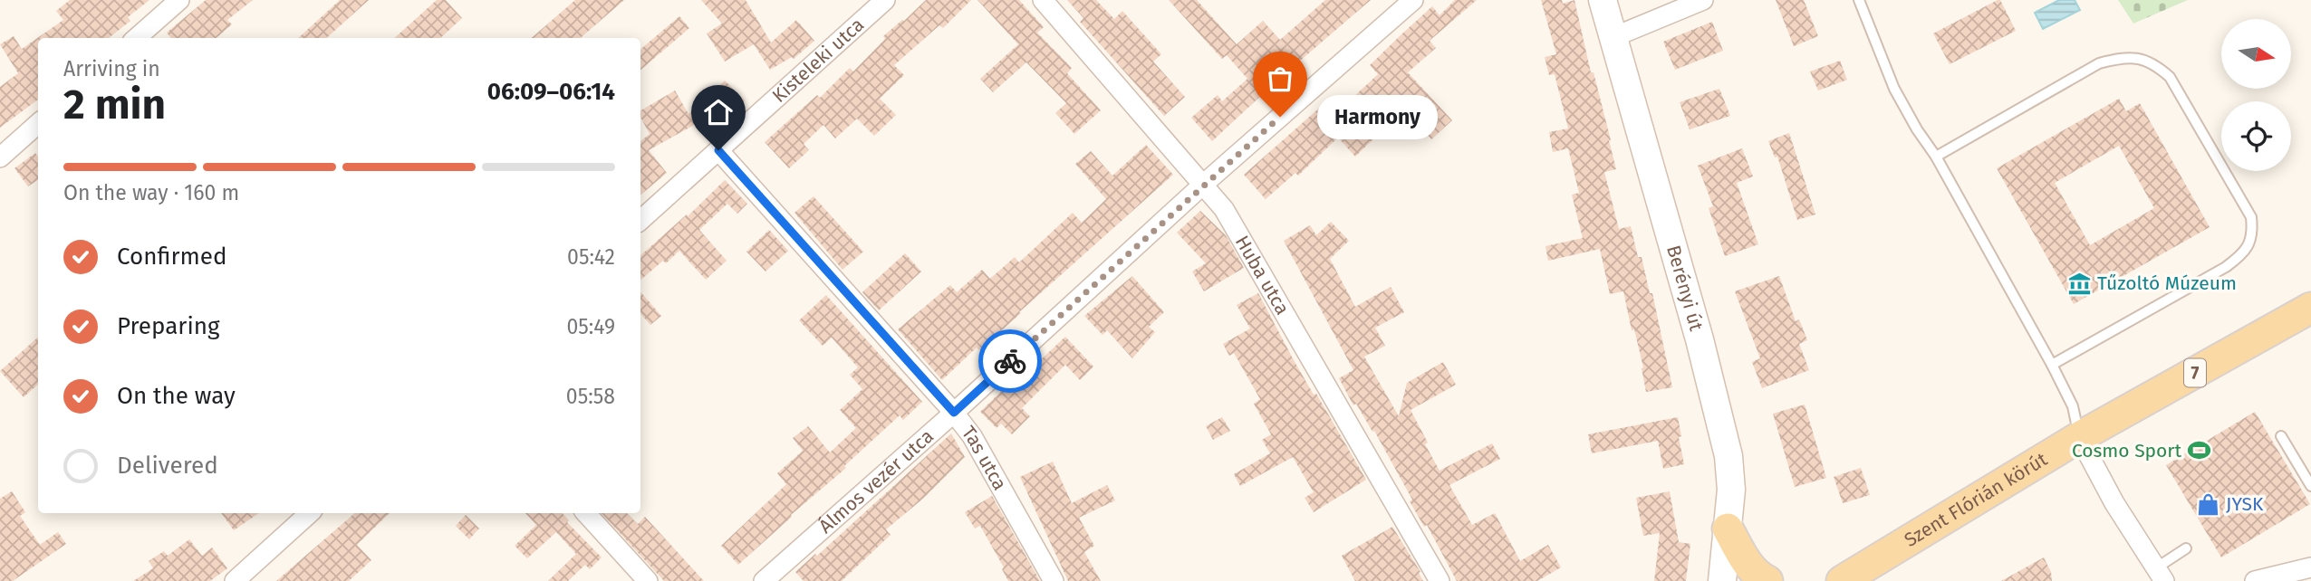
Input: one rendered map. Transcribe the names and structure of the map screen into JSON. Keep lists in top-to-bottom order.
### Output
{
  "streets": {
    "main road": ["Berényi út", "7", "Szent Flórián körút"],
    "street": [
      "Kisteleki utca",
      "Huba utca",
      "Tas utca",
      "Álmos vezér utca"
    ]
  },
  "crossings": [
    ["Kisteleki utca", "Tas utca"],
    ["Huba utca", "Álmos vezér utca"],
    ["Tas utca", "Álmos vezér utca"]
  ],
  "places": {
    "other": ["Harmony"],
    "museum": ["Tűzoltó Múzeum"],
    "sports": ["Cosmo Sport"],
    "shop": ["JYSK"]
  },
  "north": "right",
  "page": {
    "heading": ["2 min", "Arriving in", "06:09–06:14"],
    "bubble": "Harmony",
    "bar": "On the way · 160 m",
    "list": [
      ["Confirmed", "05:42"],
      ["Preparing", "05:49"],
      ["On the way", "05:58"],
      "Delivered"
    ]
  }
}
